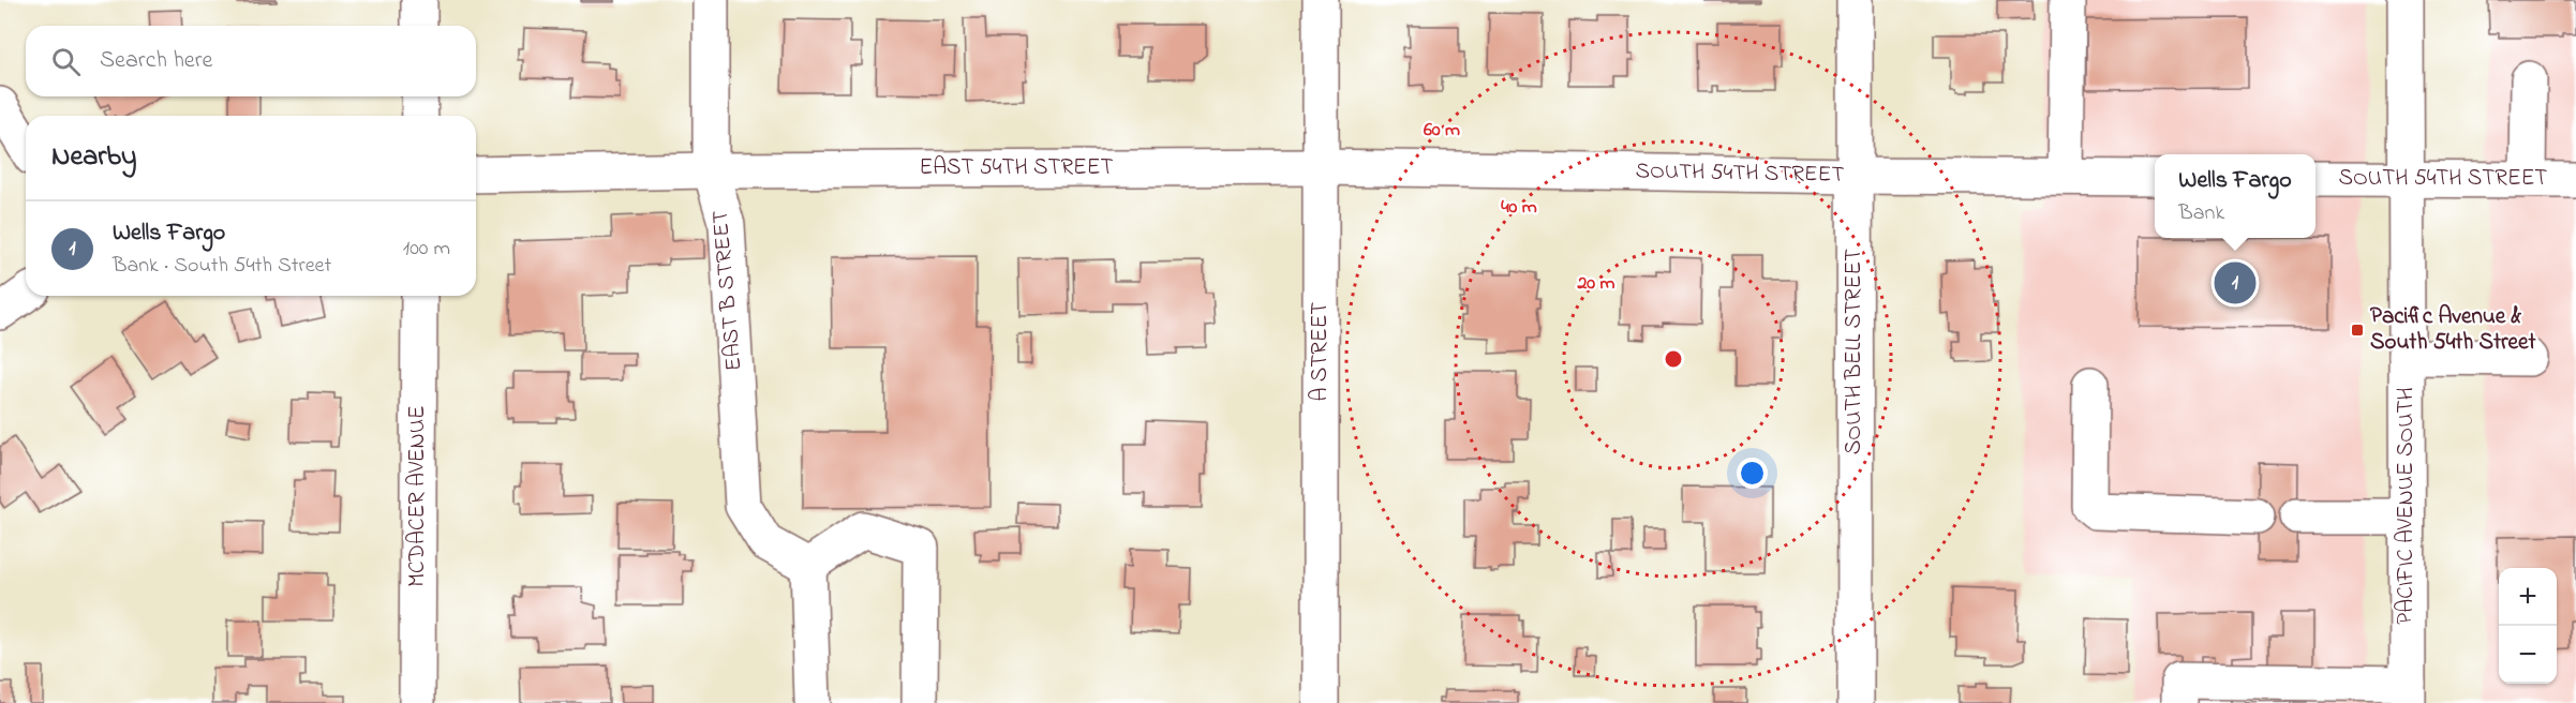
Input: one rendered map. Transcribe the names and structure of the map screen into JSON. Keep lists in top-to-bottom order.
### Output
{
  "streets": {
    "street": [
      "EAST 54TH STREET",
      "SOUTH 54TH STREET",
      "EAST B STREET",
      "A STREET",
      "SOUTH BELL STREET",
      "MCDACER AVENUE",
      "PACIFIC AVENUE SOUTH"
    ]
  },
  "crossings": [
    ["EAST 54TH STREET", "SOUTH 54TH STREET"],
    ["EAST 54TH STREET", "EAST B STREET"],
    ["EAST 54TH STREET", "A STREET"],
    ["SOUTH 54TH STREET", "A STREET"],
    ["SOUTH 54TH STREET", "SOUTH BELL STREET"],
    ["SOUTH 54TH STREET", "PACIFIC AVENUE SOUTH"]
  ],
  "places": {
    "transit": ["Pacific Avenue & South 54th Street"]
  },
  "page": {
    "search": "Search here",
    "heading": "Nearby",
    "popup": ["Wells Fargo", "Bank"],
    "list": [
      {
        "mark": "1",
        "name": "Wells Fargo",
        "note": "Bank · South 54th Street",
        "value": "100 m"
      }
    ],
    "pins": "1",
    "map_buttons": ["+", "−"]
  },
  "rings": ["60 m", "40 m", "20 m"]
}
